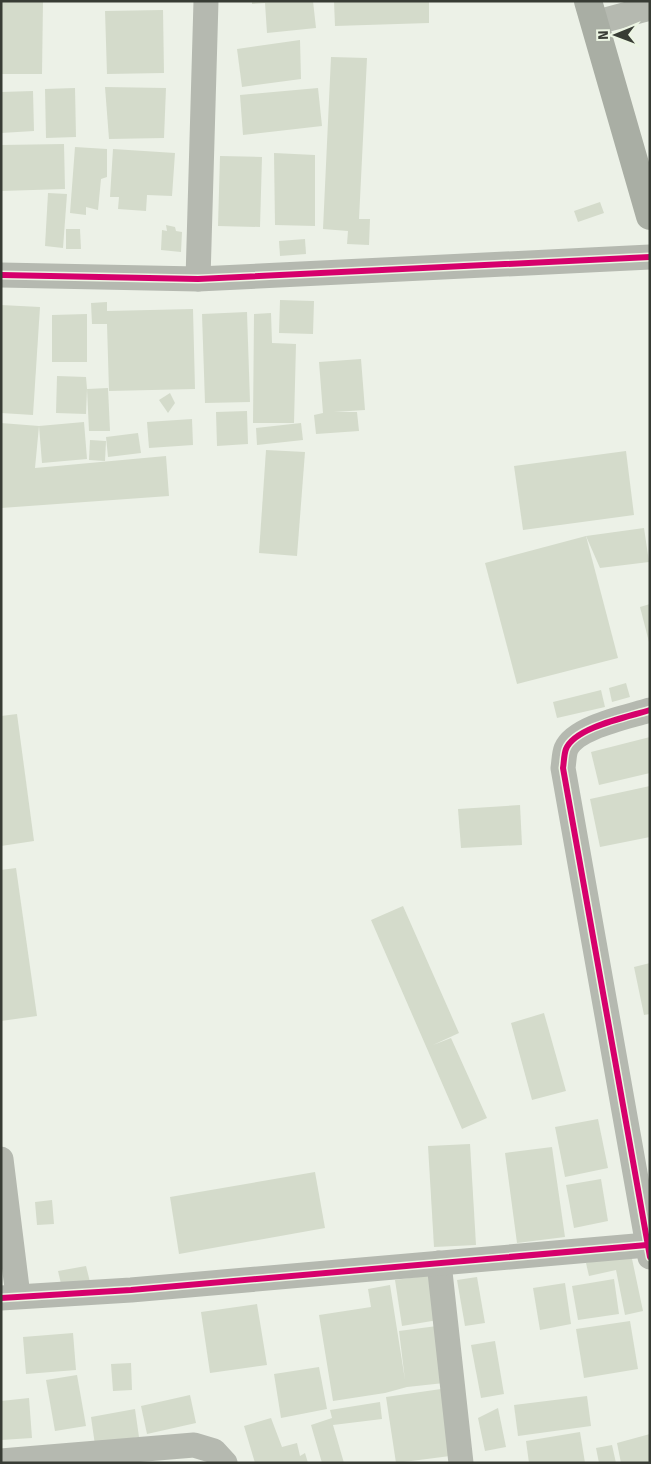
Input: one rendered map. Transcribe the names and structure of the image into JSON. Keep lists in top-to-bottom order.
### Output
{
  "north": "left"
}
